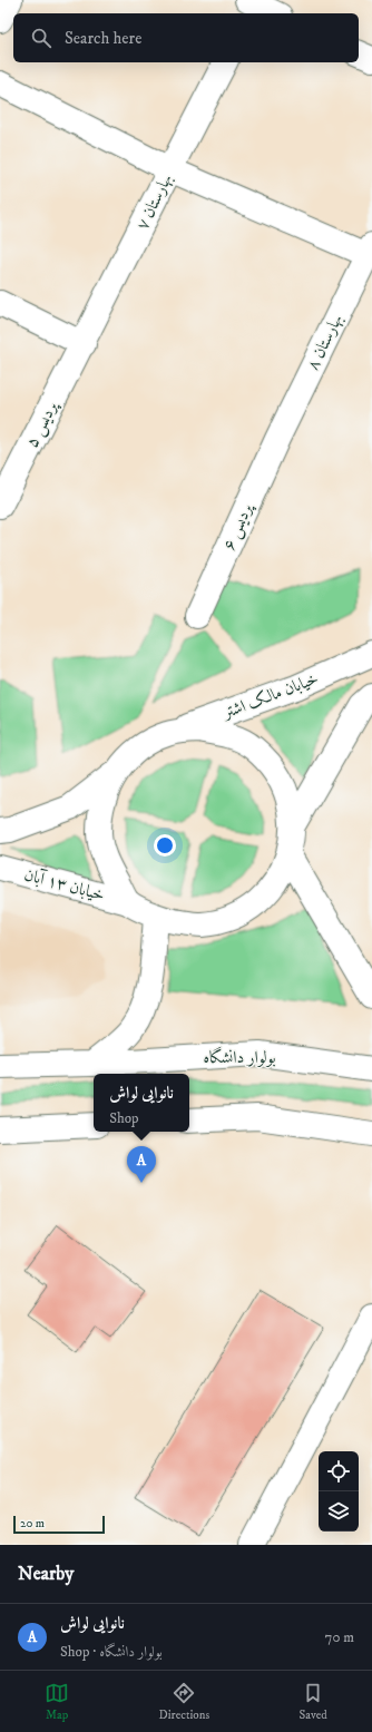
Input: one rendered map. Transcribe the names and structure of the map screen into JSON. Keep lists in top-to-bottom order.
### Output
{
  "streets": {
    "main road": [
      "بهارستان ۷",
      "بهارستان ۸",
      "پردیس ۵",
      "پردیس ۶",
      "خیابان مالک اشتر",
      "خیابان ۱۳ آبان",
      "بولوار دانشگاه"
    ]
  },
  "crossings": [
    ["بهارستان ۷", "پردیس ۵"],
    ["بهارستان ۸", "پردیس ۶"]
  ],
  "scale_bar": "20 m",
  "page": {
    "search": "Search here",
    "popup": ["نانوایی لواش", "Shop"],
    "pins": "A",
    "scale": "20 m",
    "heading": "Nearby",
    "list": [
      {
        "mark": "A",
        "name": "نانوایی لواش",
        "note": "Shop · بولوار دانشگاه",
        "value": "70 m"
      }
    ],
    "nav": ["Map", "Directions", "Saved"]
  }
}
